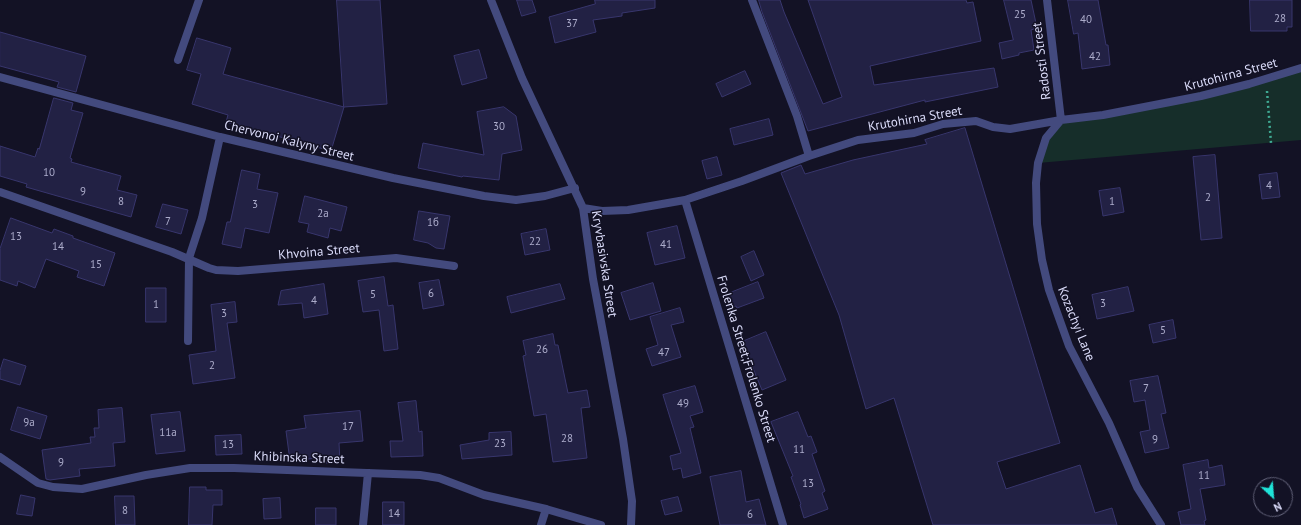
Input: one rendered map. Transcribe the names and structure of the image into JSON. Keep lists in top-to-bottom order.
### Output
{
  "streets": {
    "street": [
      "Radosti Street",
      "Krutohirna Street",
      "Chervonoi Kalyny Street",
      "Khvoina Street",
      "Kryvbasivska Street",
      "Kozachyi Lane",
      "Frolenka Street;Frolenko Street",
      "Khibinska Street"
    ]
  },
  "crossings": [
    ["Radosti Street", "Krutohirna Street"],
    ["Radosti Street", "Kozachyi Lane"],
    ["Krutohirna Street", "Kryvbasivska Street"],
    ["Krutohirna Street", "Kozachyi Lane"],
    ["Krutohirna Street", "Frolenka Street;Frolenko Street"],
    ["Chervonoi Kalyny Street", "Kryvbasivska Street"]
  ],
  "house_numbers": [
    "25",
    "28",
    "40",
    "37",
    "42",
    "30",
    "10",
    "4",
    "9",
    "2",
    "8",
    "1",
    "3",
    "2а",
    "7",
    "1б",
    "13",
    "22",
    "41",
    "14",
    "15",
    "6",
    "5",
    "4",
    "3",
    "1",
    "3",
    "5",
    "26",
    "47",
    "2",
    "7",
    "49",
    "9а",
    "17",
    "11а",
    "28",
    "9",
    "23",
    "13",
    "11",
    "9",
    "11",
    "13",
    "8",
    "14",
    "6"
  ],
  "north": "bottom right"
}
